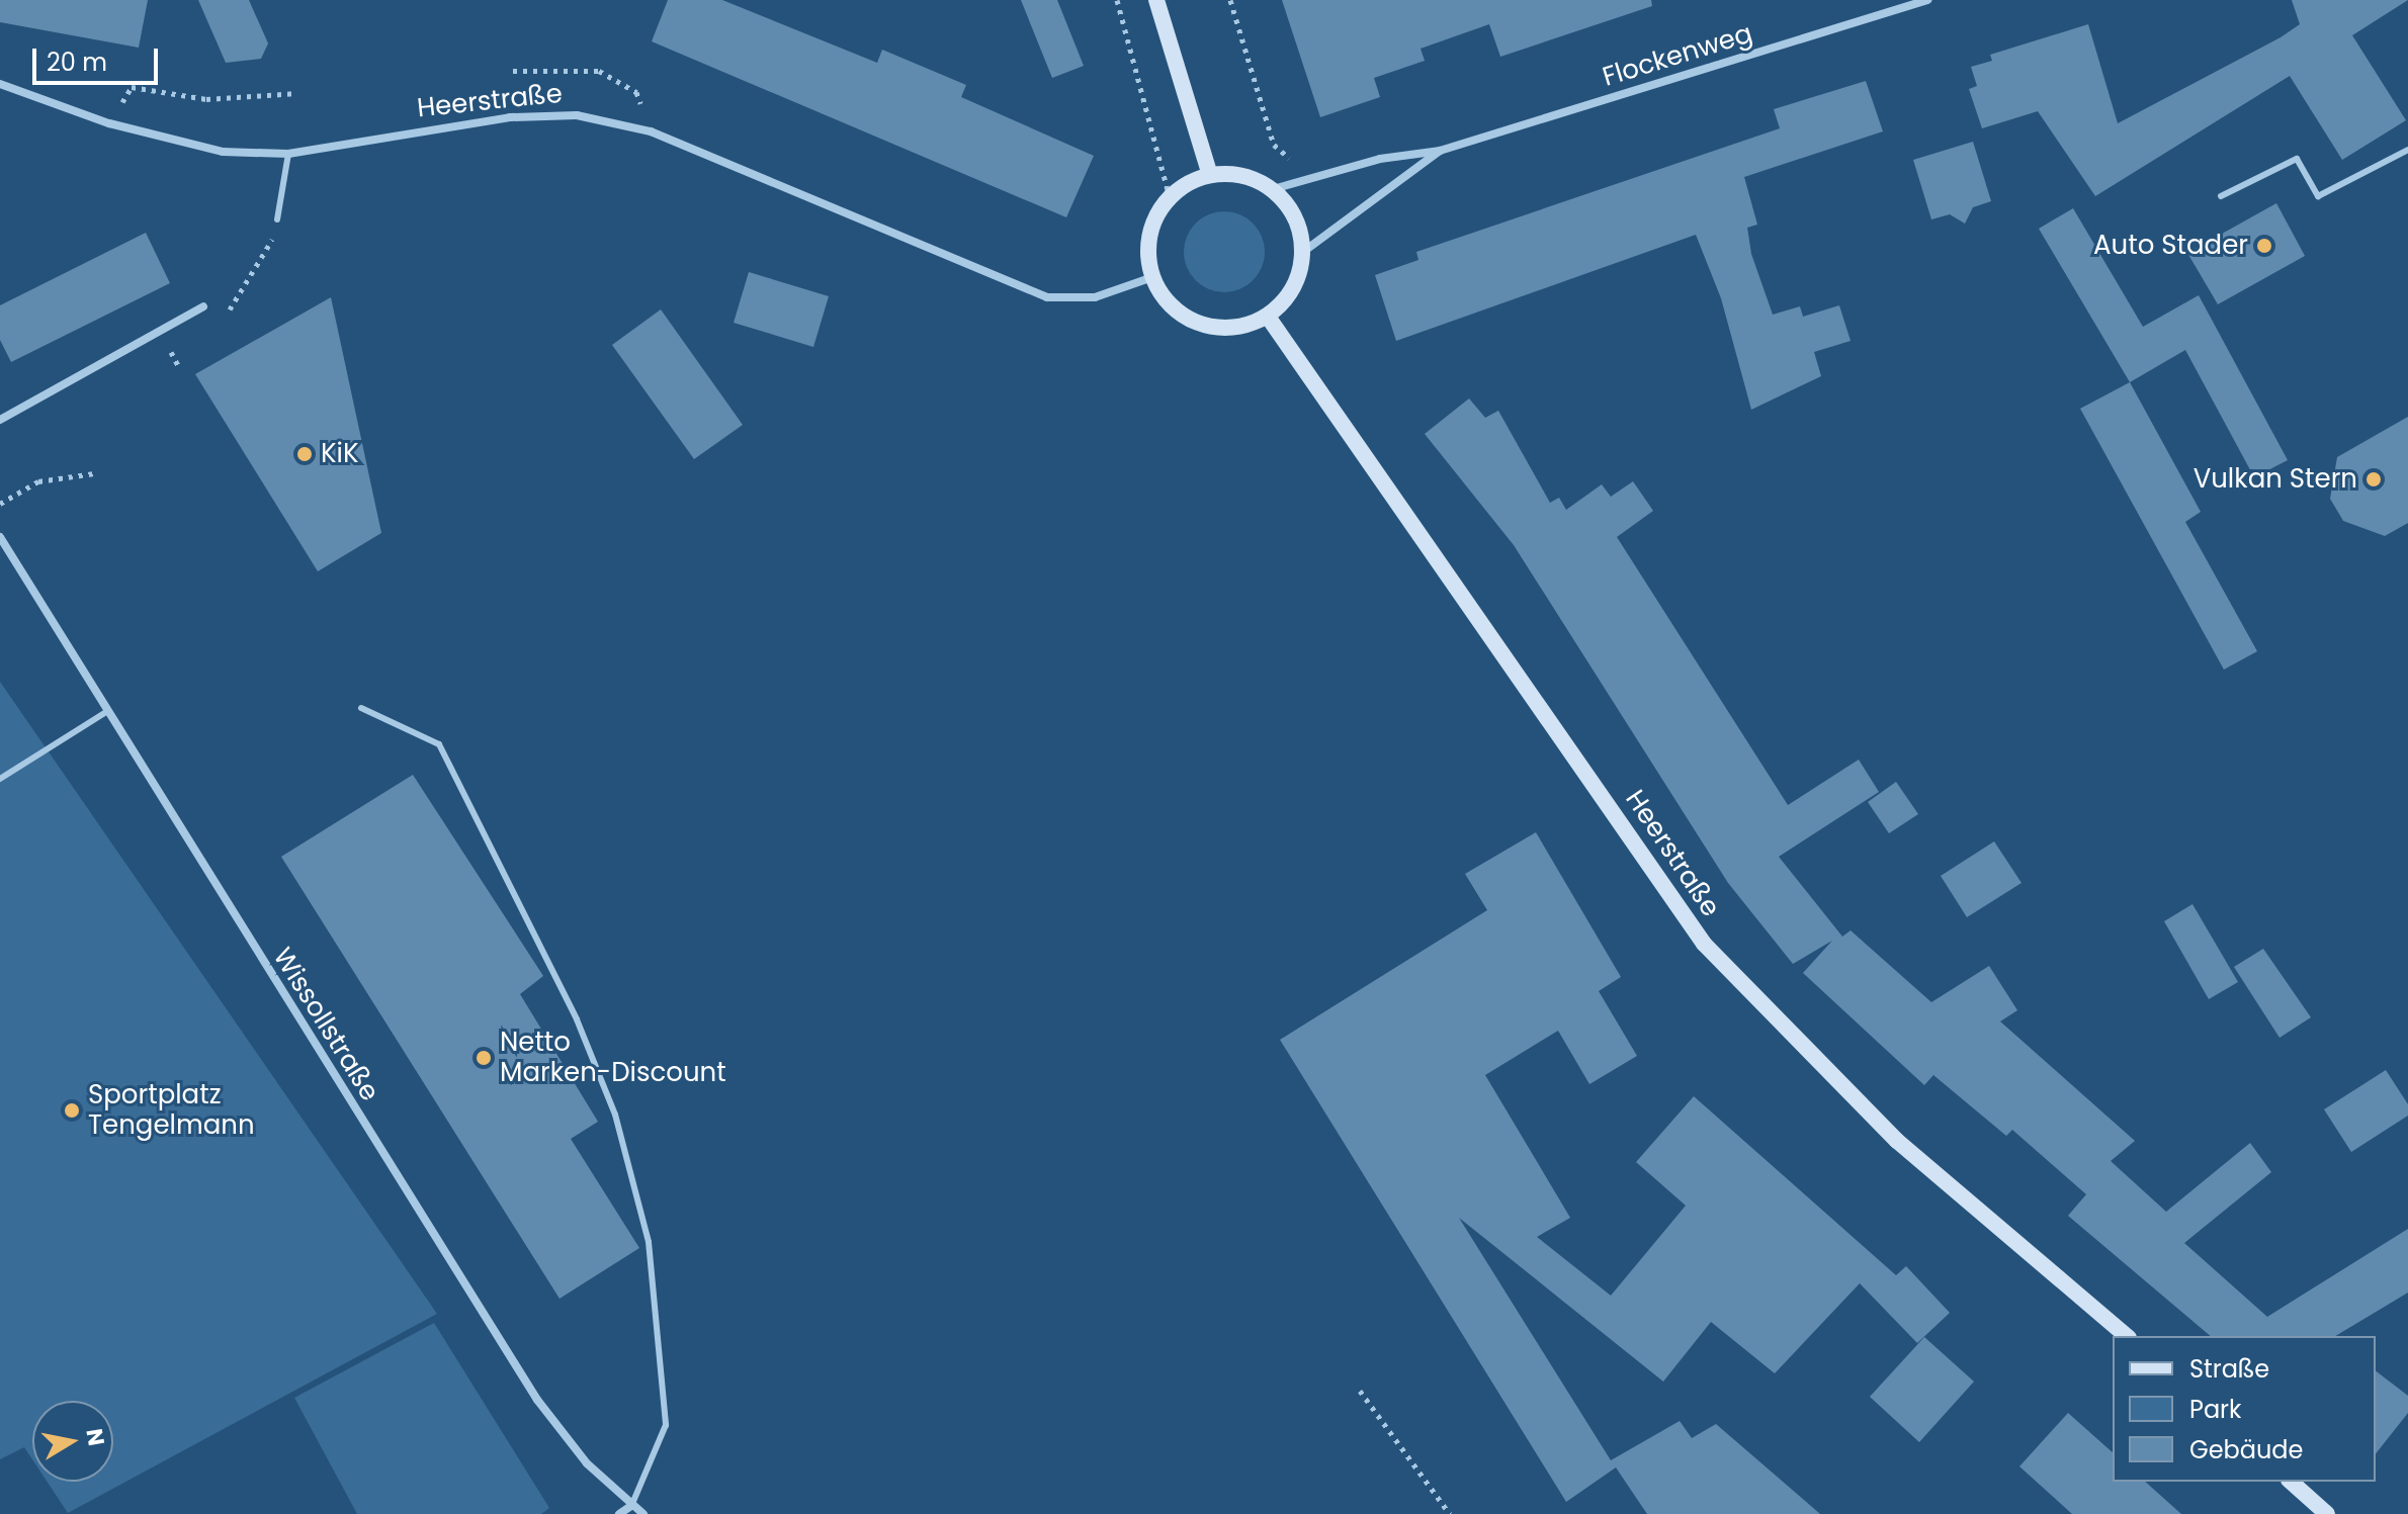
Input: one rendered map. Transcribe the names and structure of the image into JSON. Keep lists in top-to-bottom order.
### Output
{
  "streets": {
    "street": ["Flockenweg", "Heerstraße", "Wissollstraße"]
  },
  "crossings": [
    ["Flockenweg", "Heerstraße"]
  ],
  "places": [
    "Auto Stader",
    "KiK",
    "Vulkan Stern",
    "Netto Marken-Discount",
    "Sportplatz Tengelmann"
  ],
  "legend": ["Straße", "Park", "Gebäude"],
  "scale_bar": "20 m",
  "north": "right"
}
